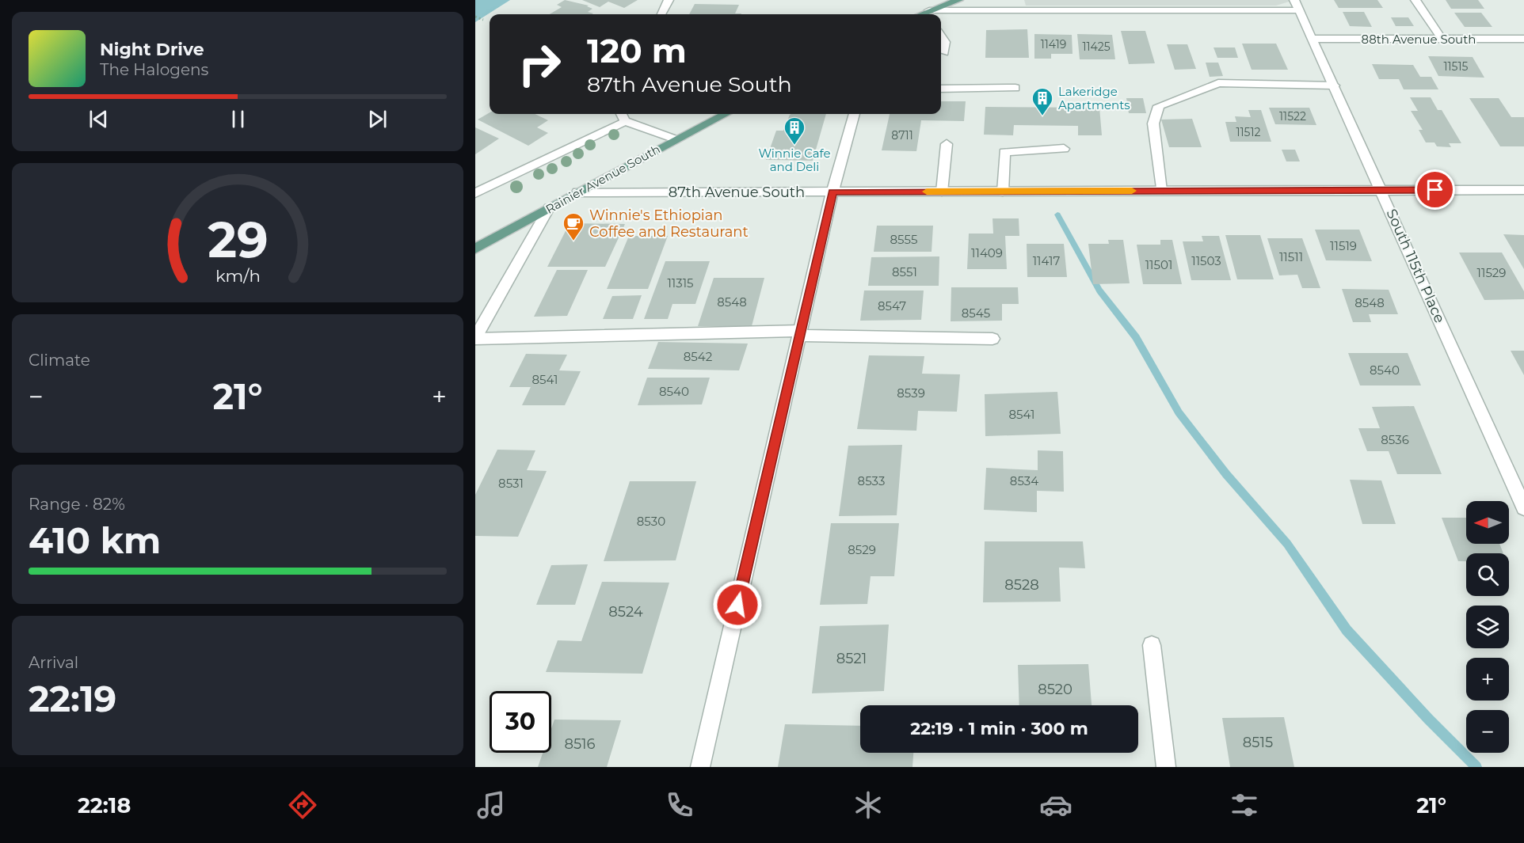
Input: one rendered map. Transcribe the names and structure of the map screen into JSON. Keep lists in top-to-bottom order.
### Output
{
  "streets": {
    "main road": ["Rainier Avenue South"],
    "street": ["88th Avenue South", "87th Avenue South", "South 115th Place"]
  },
  "crossings": [
    ["88th Avenue South", "South 115th Place"],
    ["Rainier Avenue South", "87th Avenue South"],
    ["87th Avenue South", "South 115th Place"]
  ],
  "places": {
    "building": ["Lakeridge Apartments", "Winnie Cafe and Deli"],
    "cafe": ["Winnie's Ethiopian Coffee and Restaurant"]
  },
  "house_numbers": [
    "11419",
    "11425",
    "11515",
    "11522",
    "11512",
    "8711",
    "8555",
    "11519",
    "11409",
    "11511",
    "11417",
    "11503",
    "11501",
    "8551",
    "11529",
    "11315",
    "8548",
    "8548",
    "8547",
    "8545",
    "8542",
    "8540",
    "8541",
    "8540",
    "8539",
    "8541",
    "8536",
    "8533",
    "8534",
    "8531",
    "8530",
    "8529",
    "8528",
    "8524",
    "8521",
    "8520",
    "8515",
    "8516"
  ],
  "north": "left",
  "page": {
    "turn": ["120 m", "87th Avenue South"],
    "song": ["Night Drive", "The Halogens"],
    "tile": [
      "Climate",
      ["Range · 82%", "410 km"],
      ["Arrival", "22:19"]
    ],
    "heat": ["−", "21°", "+"],
    "map_buttons": ["+", "−"],
    "limit": "30",
    "trip": "22:19 · 1 min · 300 m",
    "tabs": ["22:18", "21°"],
    "gauge": ["29", "km/h"]
  }
}
